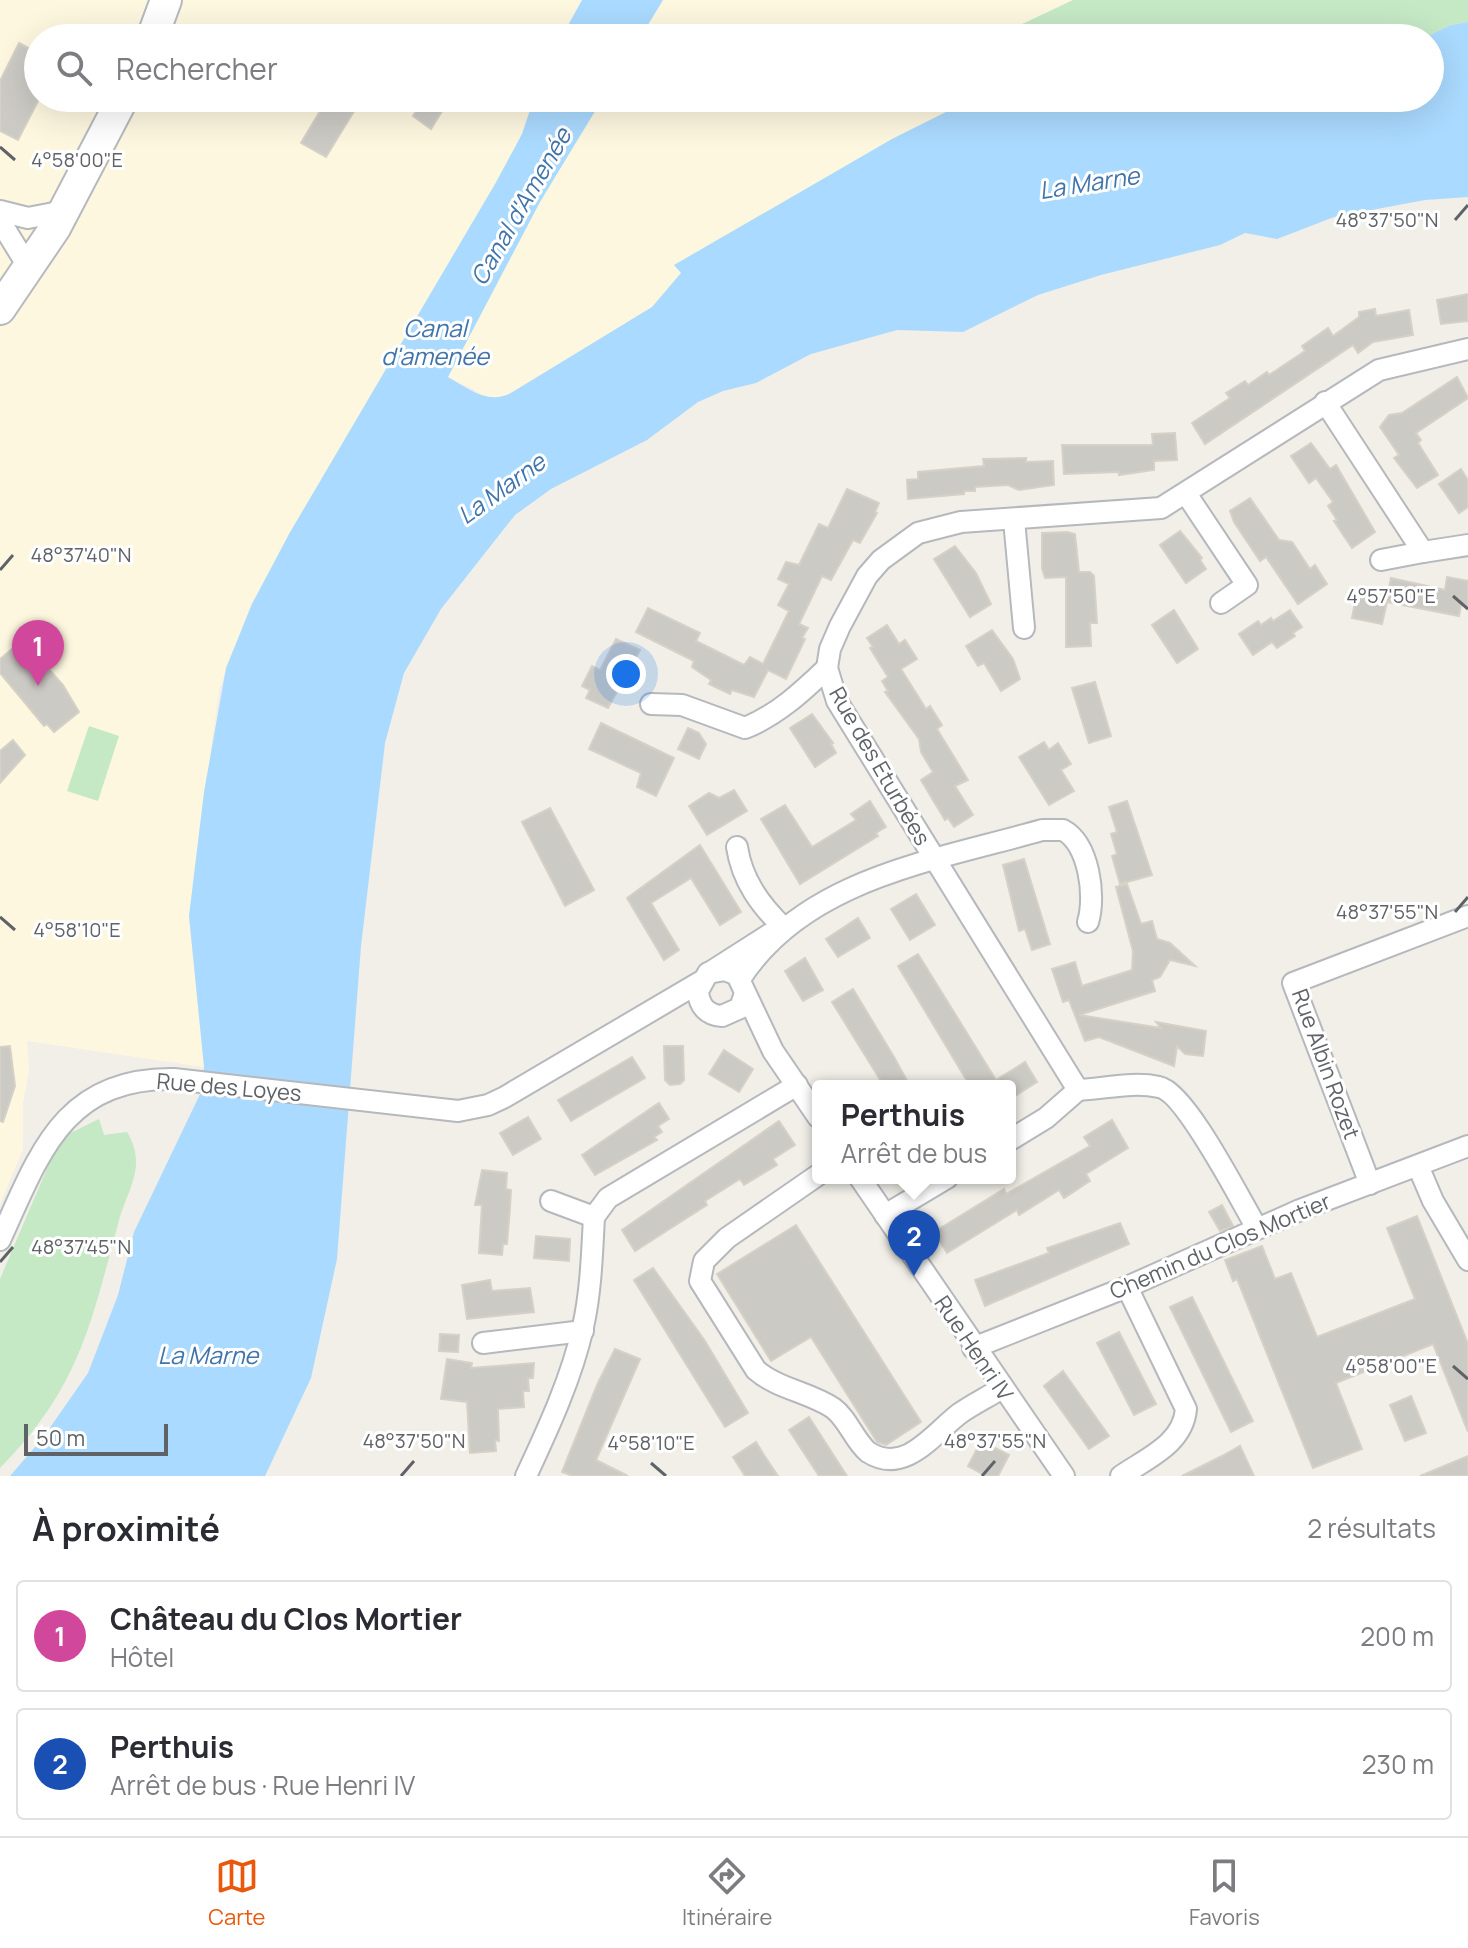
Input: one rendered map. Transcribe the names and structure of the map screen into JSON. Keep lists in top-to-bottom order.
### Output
{
  "streets": {
    "street": [
      "Rue des Eturbées",
      "Rue Albin Rozet",
      "Rue des Loyes",
      "Chemin du Clos Mortier",
      "Rue Henri IV"
    ]
  },
  "crossings": [
    ["Rue Albin Rozet", "Chemin du Clos Mortier"],
    ["Chemin du Clos Mortier", "Rue Henri IV"]
  ],
  "water": ["La Marne", "Canal d'Amenée", "Canal d'amenée"],
  "scale_bar": "50 m",
  "page": {
    "search": "Rechercher",
    "pins": ["1", "2"],
    "popup": ["Perthuis", "Arrêt de bus"],
    "scale": "50 m",
    "heading": ["À proximité", "2 résultats"],
    "list": [
      {
        "mark": "1",
        "name": "Château du Clos Mortier",
        "note": "Hôtel",
        "value": "200 m"
      },
      {
        "mark": "2",
        "name": "Perthuis",
        "note": "Arrêt de bus · Rue Henri IV",
        "value": "230 m"
      }
    ],
    "nav": ["Carte", "Itinéraire", "Favoris"]
  },
  "coordinates": [
    "4°58'00\"E",
    "48°37'50\"N",
    "48°37'40\"N",
    "4°57'50\"E",
    "48°37'55\"N",
    "4°58'10\"E",
    "48°37'45\"N"
  ]
}
